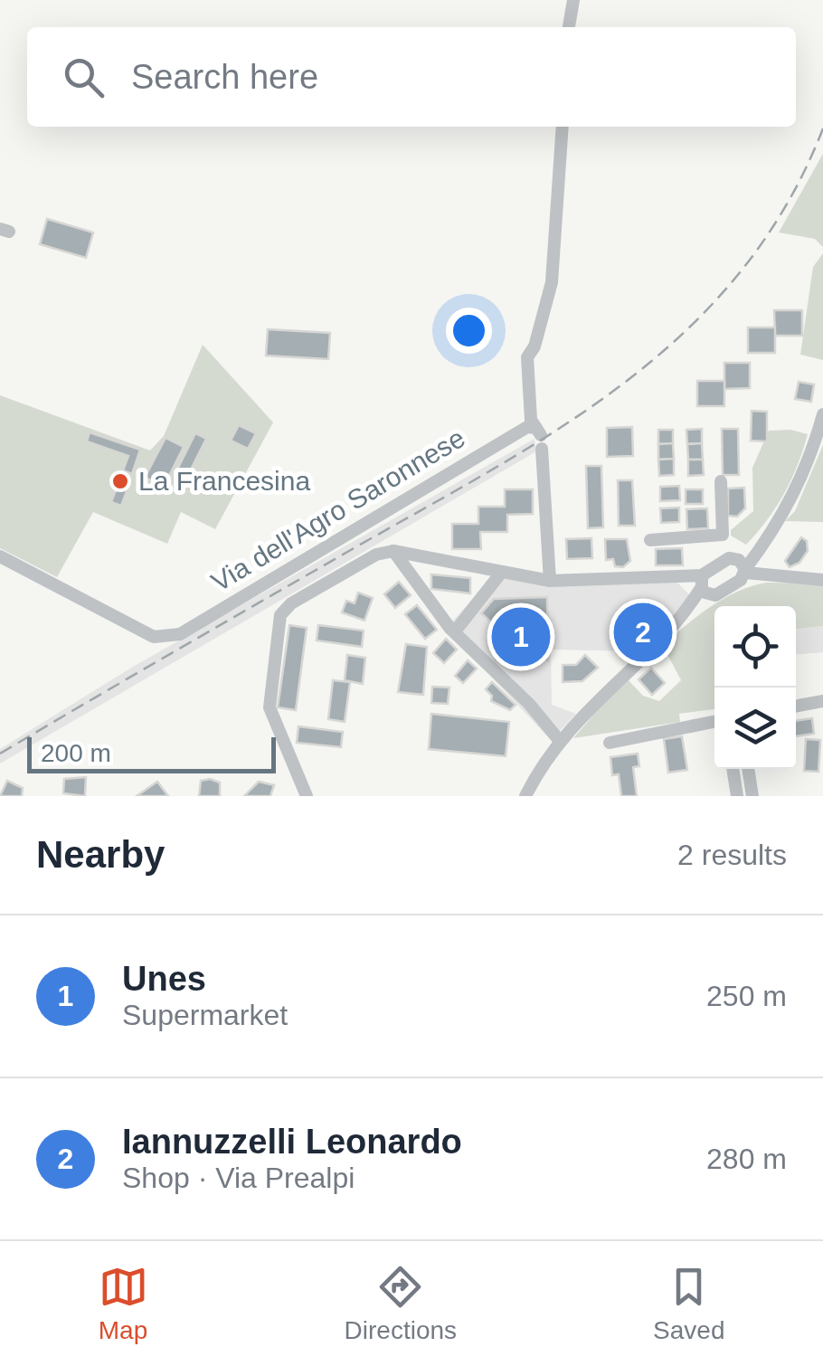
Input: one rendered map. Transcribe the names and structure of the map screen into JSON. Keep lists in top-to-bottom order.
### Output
{
  "streets": {
    "street": ["Via dell'Agro Saronnese"]
  },
  "places": ["La Francesina"],
  "scale_bar": "200 m",
  "page": {
    "search": "Search here",
    "pins": ["2", "1"],
    "scale": "200 m",
    "heading": ["Nearby", "2 results"],
    "list": [
      {
        "mark": "1",
        "name": "Unes",
        "note": "Supermarket",
        "value": "250 m"
      },
      {
        "mark": "2",
        "name": "Iannuzzelli Leonardo",
        "note": "Shop · Via Prealpi",
        "value": "280 m"
      }
    ],
    "nav": ["Map", "Directions", "Saved"]
  }
}
